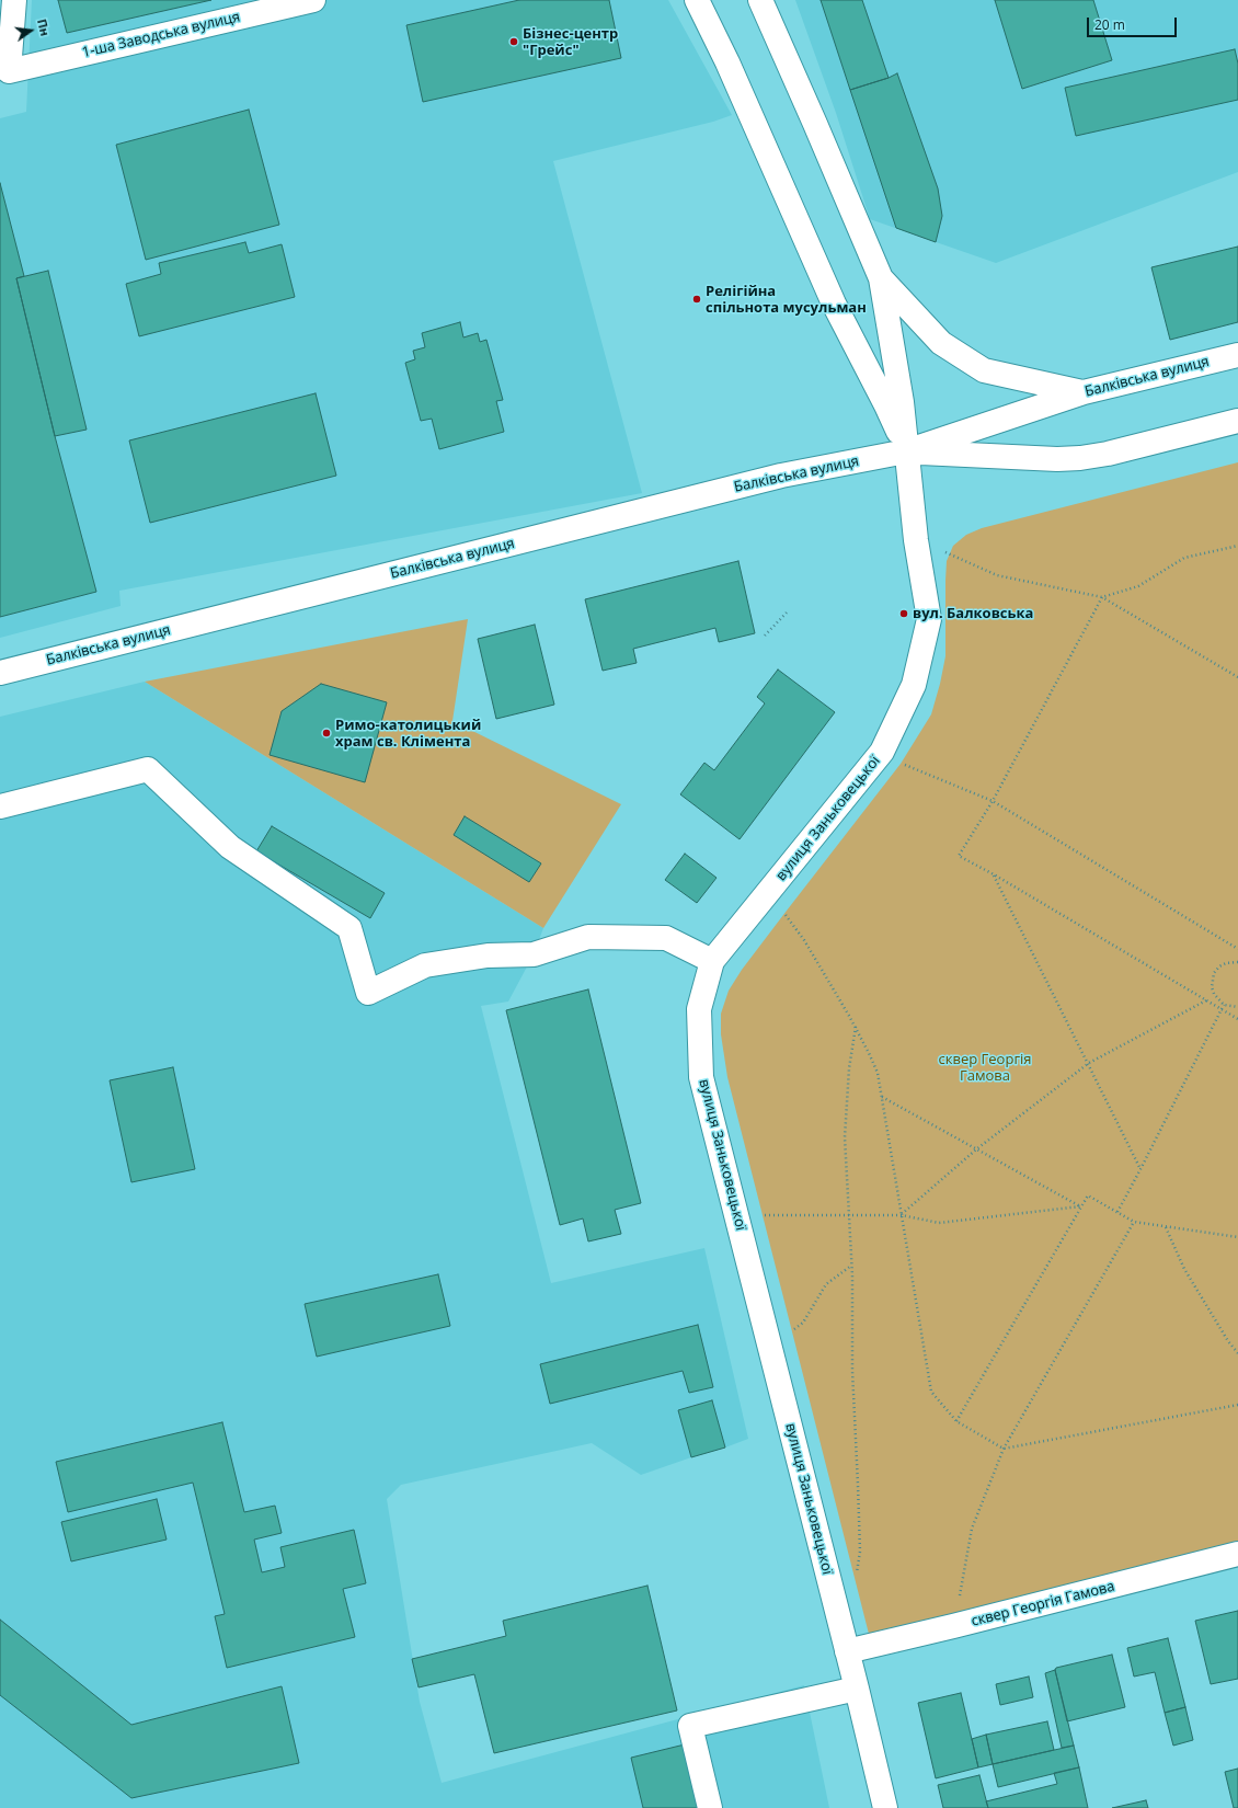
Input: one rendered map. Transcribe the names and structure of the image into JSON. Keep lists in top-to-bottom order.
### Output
{
  "streets": {
    "street": [
      "1-ша Заводська вулиця",
      "Балківська вулиця",
      "вулиця Заньковецької",
      "сквер Георгія Гамова"
    ]
  },
  "crossings": [
    ["Балківська вулиця", "вулиця Заньковецької"],
    ["вулиця Заньковецької", "сквер Георгія Гамова"]
  ],
  "parks": ["сквер Георгія Гамова"],
  "places": [
    "Бізнес-центр \"Грейс\"",
    "Релігійна спільнота мусульман",
    "вул. Балковська",
    "Римо-католицький храм св. Клімента"
  ],
  "scale_bar": "20 m",
  "north": "right"
}
